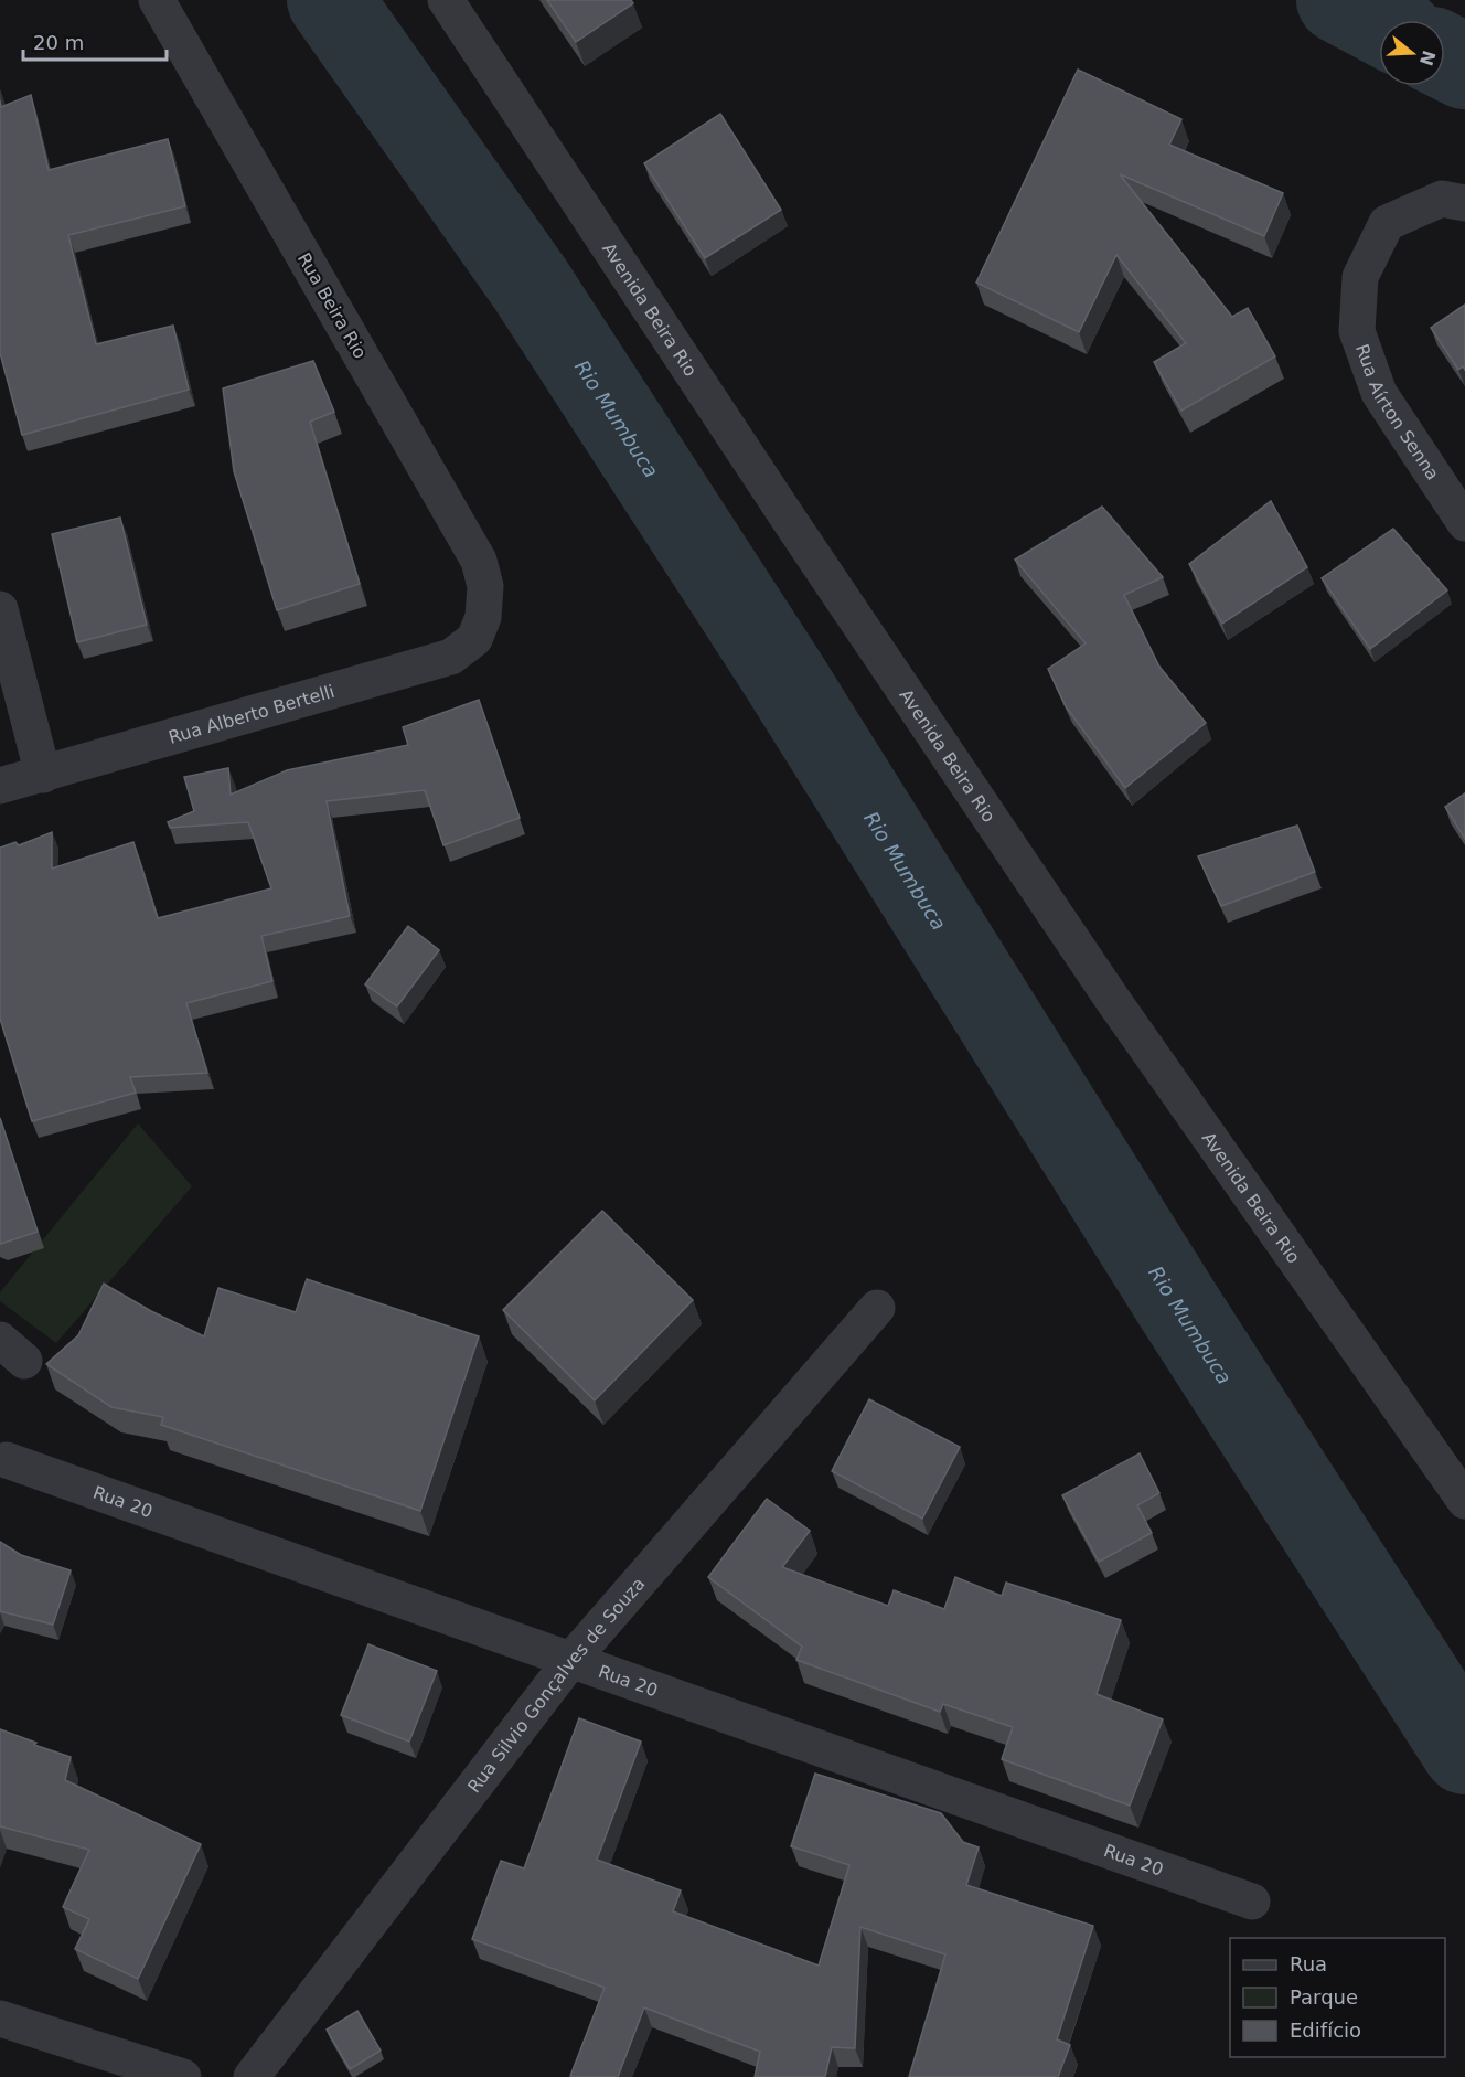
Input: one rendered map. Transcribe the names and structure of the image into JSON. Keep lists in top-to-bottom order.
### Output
{
  "streets": {
    "street": [
      "Rua Beira Rio",
      "Avenida Beira Rio",
      "Rua Aírton Senna",
      "Rua Alberto Bertelli",
      "Rua 20",
      "Rua Silvio Gonçalves de Souza"
    ]
  },
  "crossings": [
    ["Rua Beira Rio", "Rua Alberto Bertelli"],
    ["Rua 20", "Rua Silvio Gonçalves de Souza"]
  ],
  "water": ["Rio Mumbuca"],
  "legend": ["Rua", "Parque", "Edifício"],
  "scale_bar": "20 m",
  "north": "right"
}
